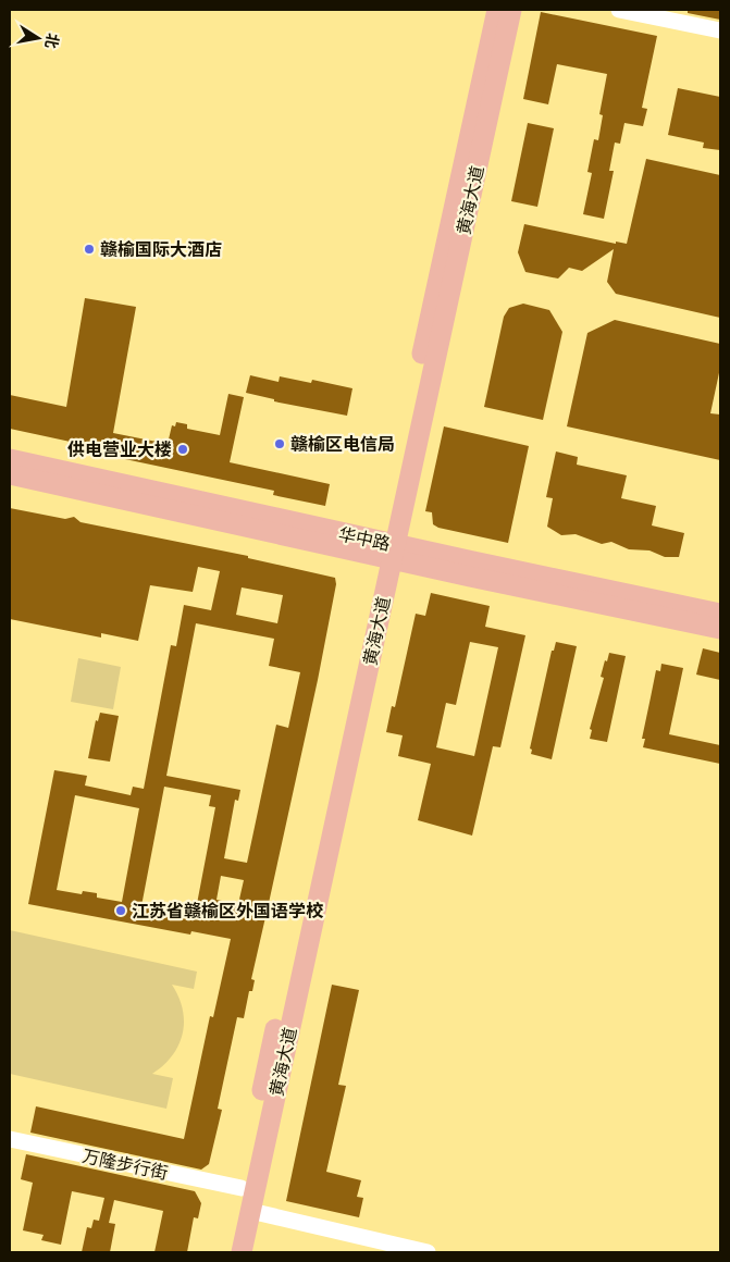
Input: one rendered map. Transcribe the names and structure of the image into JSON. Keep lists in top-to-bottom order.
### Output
{
  "streets": {
    "main road": ["黄海大道", "华中路"],
    "street": ["万隆步行街"]
  },
  "crossings": [
    ["黄海大道", "华中路"],
    ["黄海大道", "万隆步行街"]
  ],
  "places": [
    "赣榆国际大酒店",
    "赣榆区电信局",
    "供电营业大楼",
    "江苏省赣榆区外国语学校"
  ],
  "north": "right"
}
